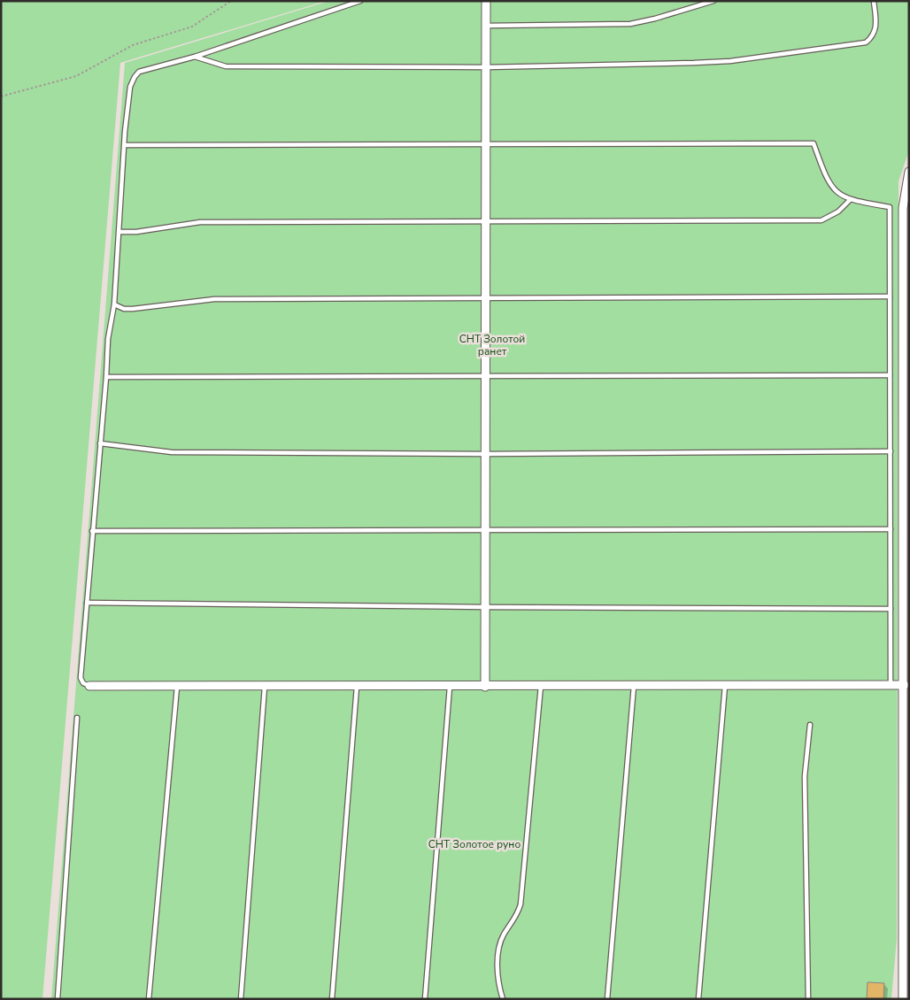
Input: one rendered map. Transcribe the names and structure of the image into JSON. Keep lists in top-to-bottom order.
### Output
{
  "parks": ["СНТ Золотой ранет", "СНТ Золотое руно"]
}
